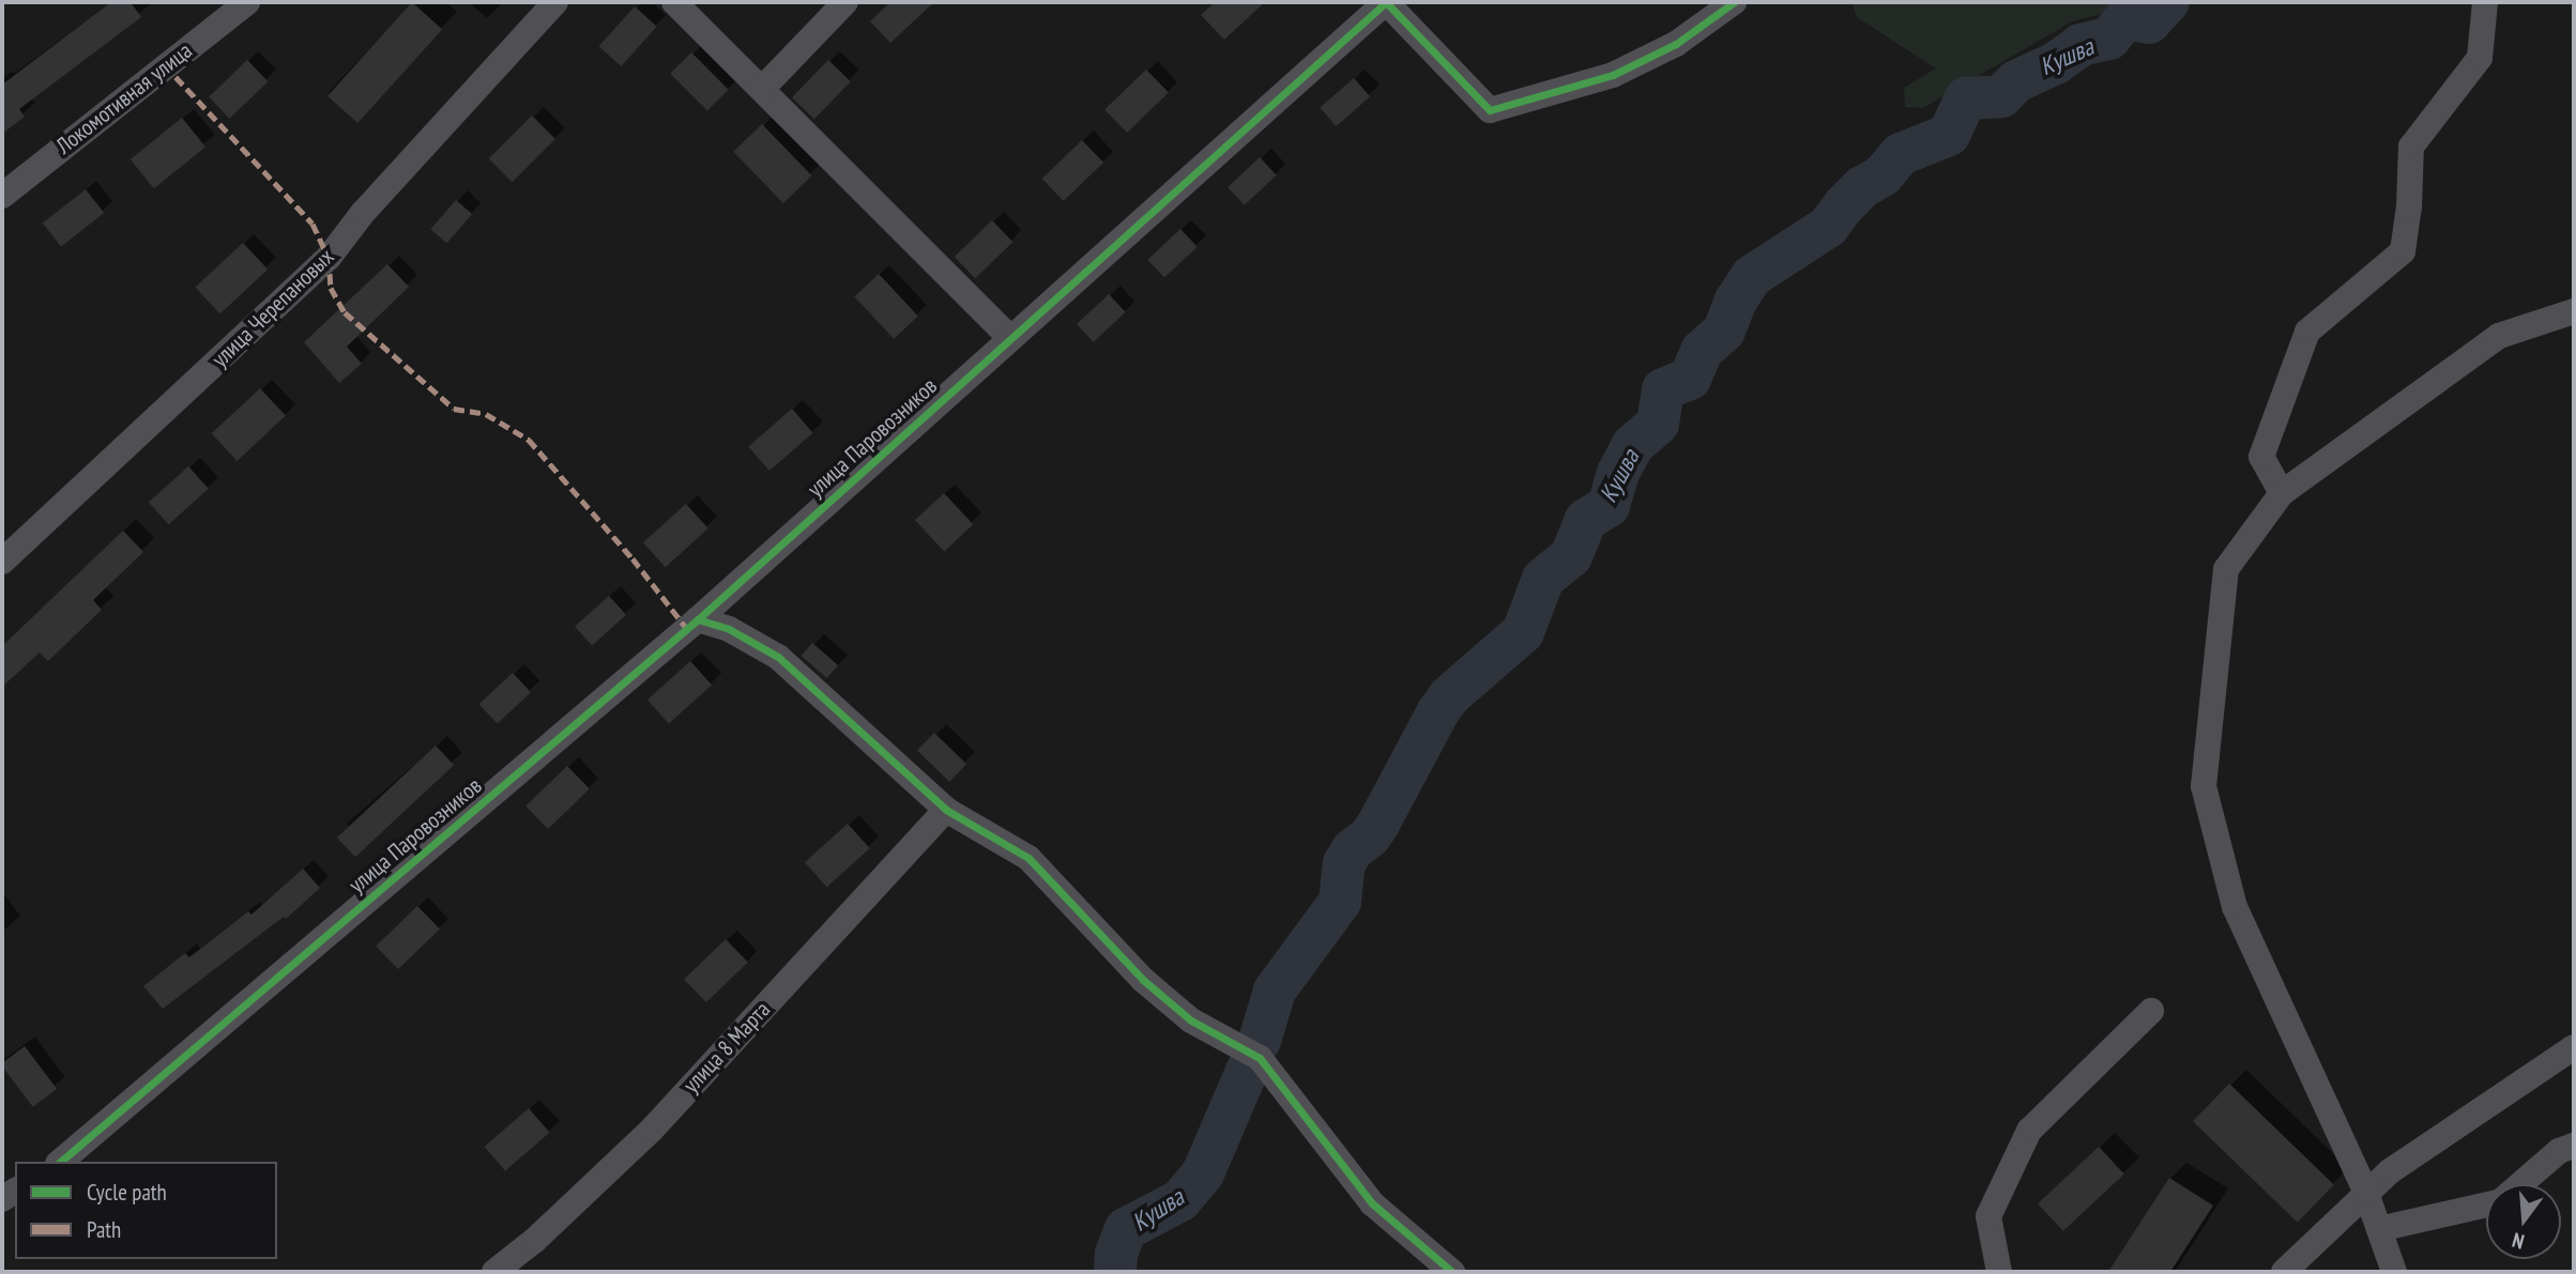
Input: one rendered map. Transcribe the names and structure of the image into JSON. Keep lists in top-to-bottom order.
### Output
{
  "streets": {
    "street": [
      "Локомотивная улица",
      "улица Черепановых",
      "улица Паровозников",
      "улица 8 Марта"
    ]
  },
  "water": ["Кушва"],
  "legend": ["Cycle path", "Path"],
  "north": "bottom"
}
